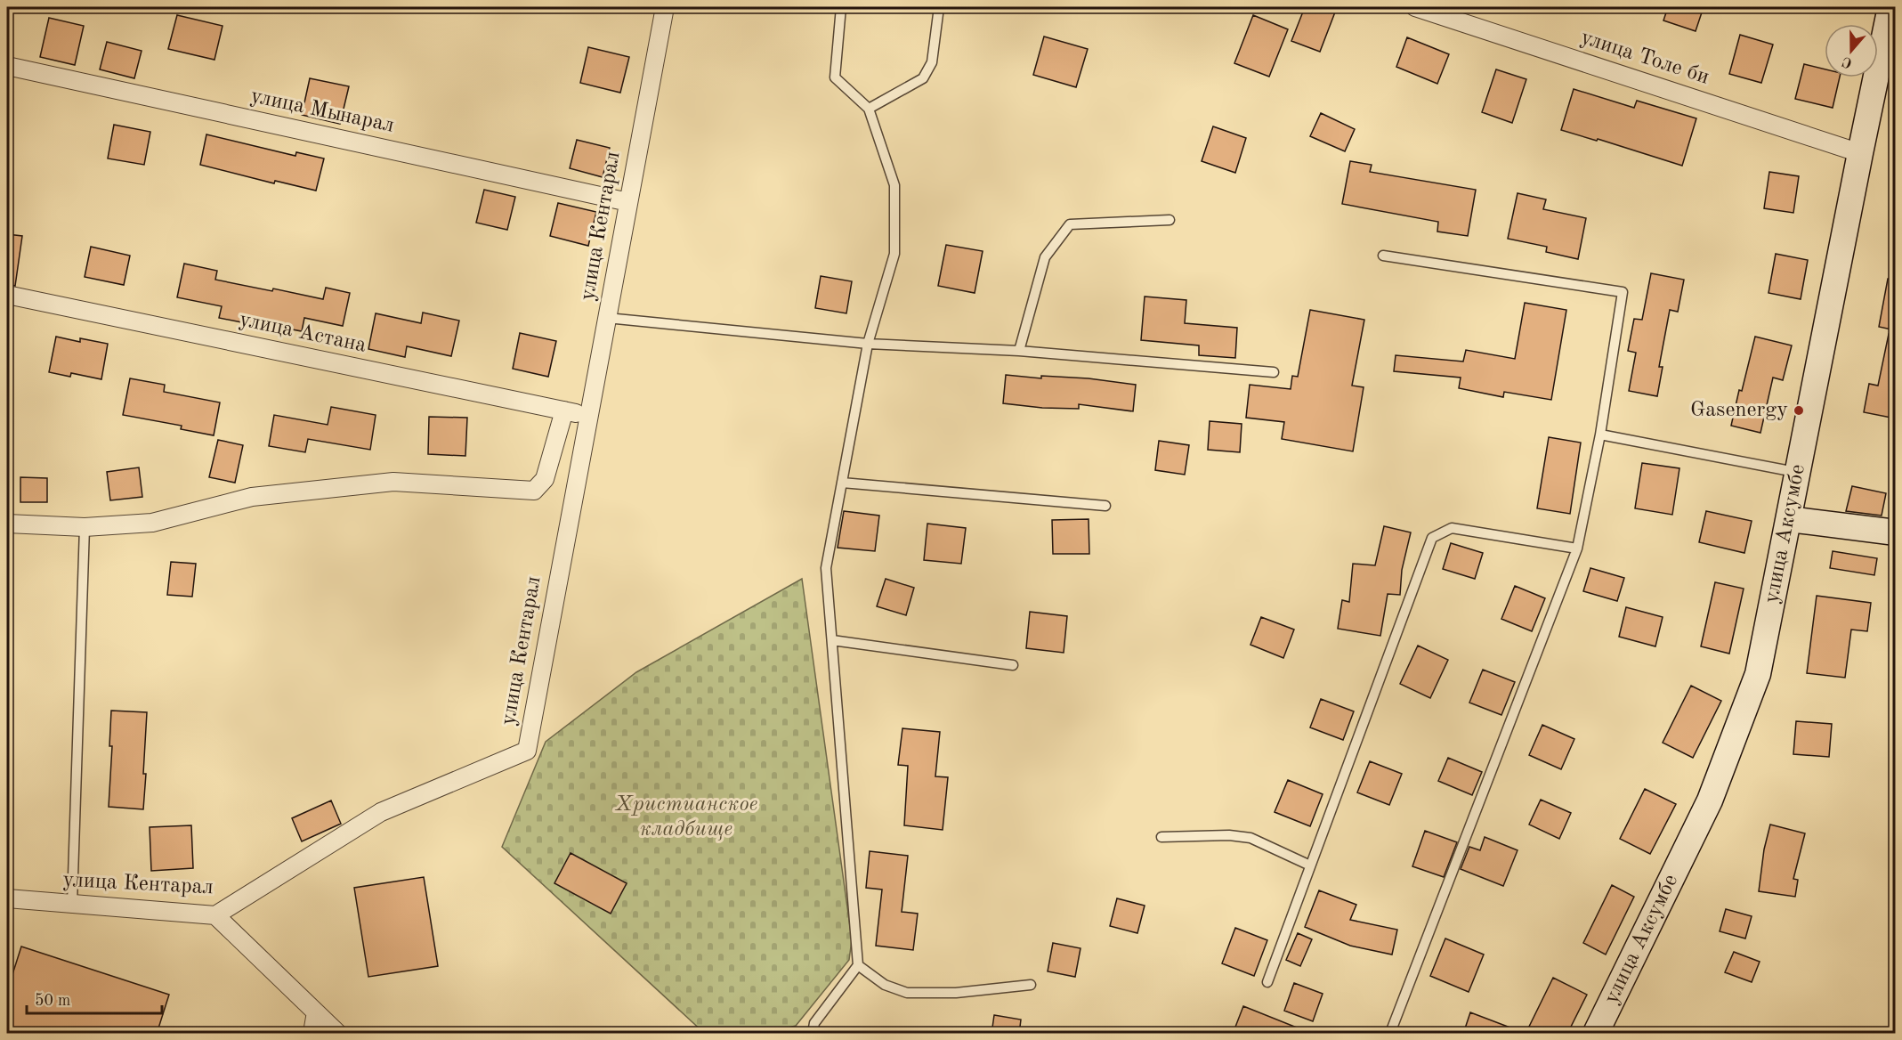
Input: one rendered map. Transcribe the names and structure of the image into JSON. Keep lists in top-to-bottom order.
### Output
{
  "streets": {
    "main road": ["улица Аксумбе"],
    "street": [
      "улица Толе би",
      "улица Мынарал",
      "улица Кентарал",
      "улица Астана"
    ]
  },
  "crossings": [
    ["улица Толе би", "улица Аксумбе"],
    ["улица Мынарал", "улица Кентарал"],
    ["улица Кентарал", "улица Астана"]
  ],
  "parks": ["Христианское кладбище"],
  "places": ["Gasenergy"],
  "scale_bar": "50 m",
  "north": "bottom"
}
